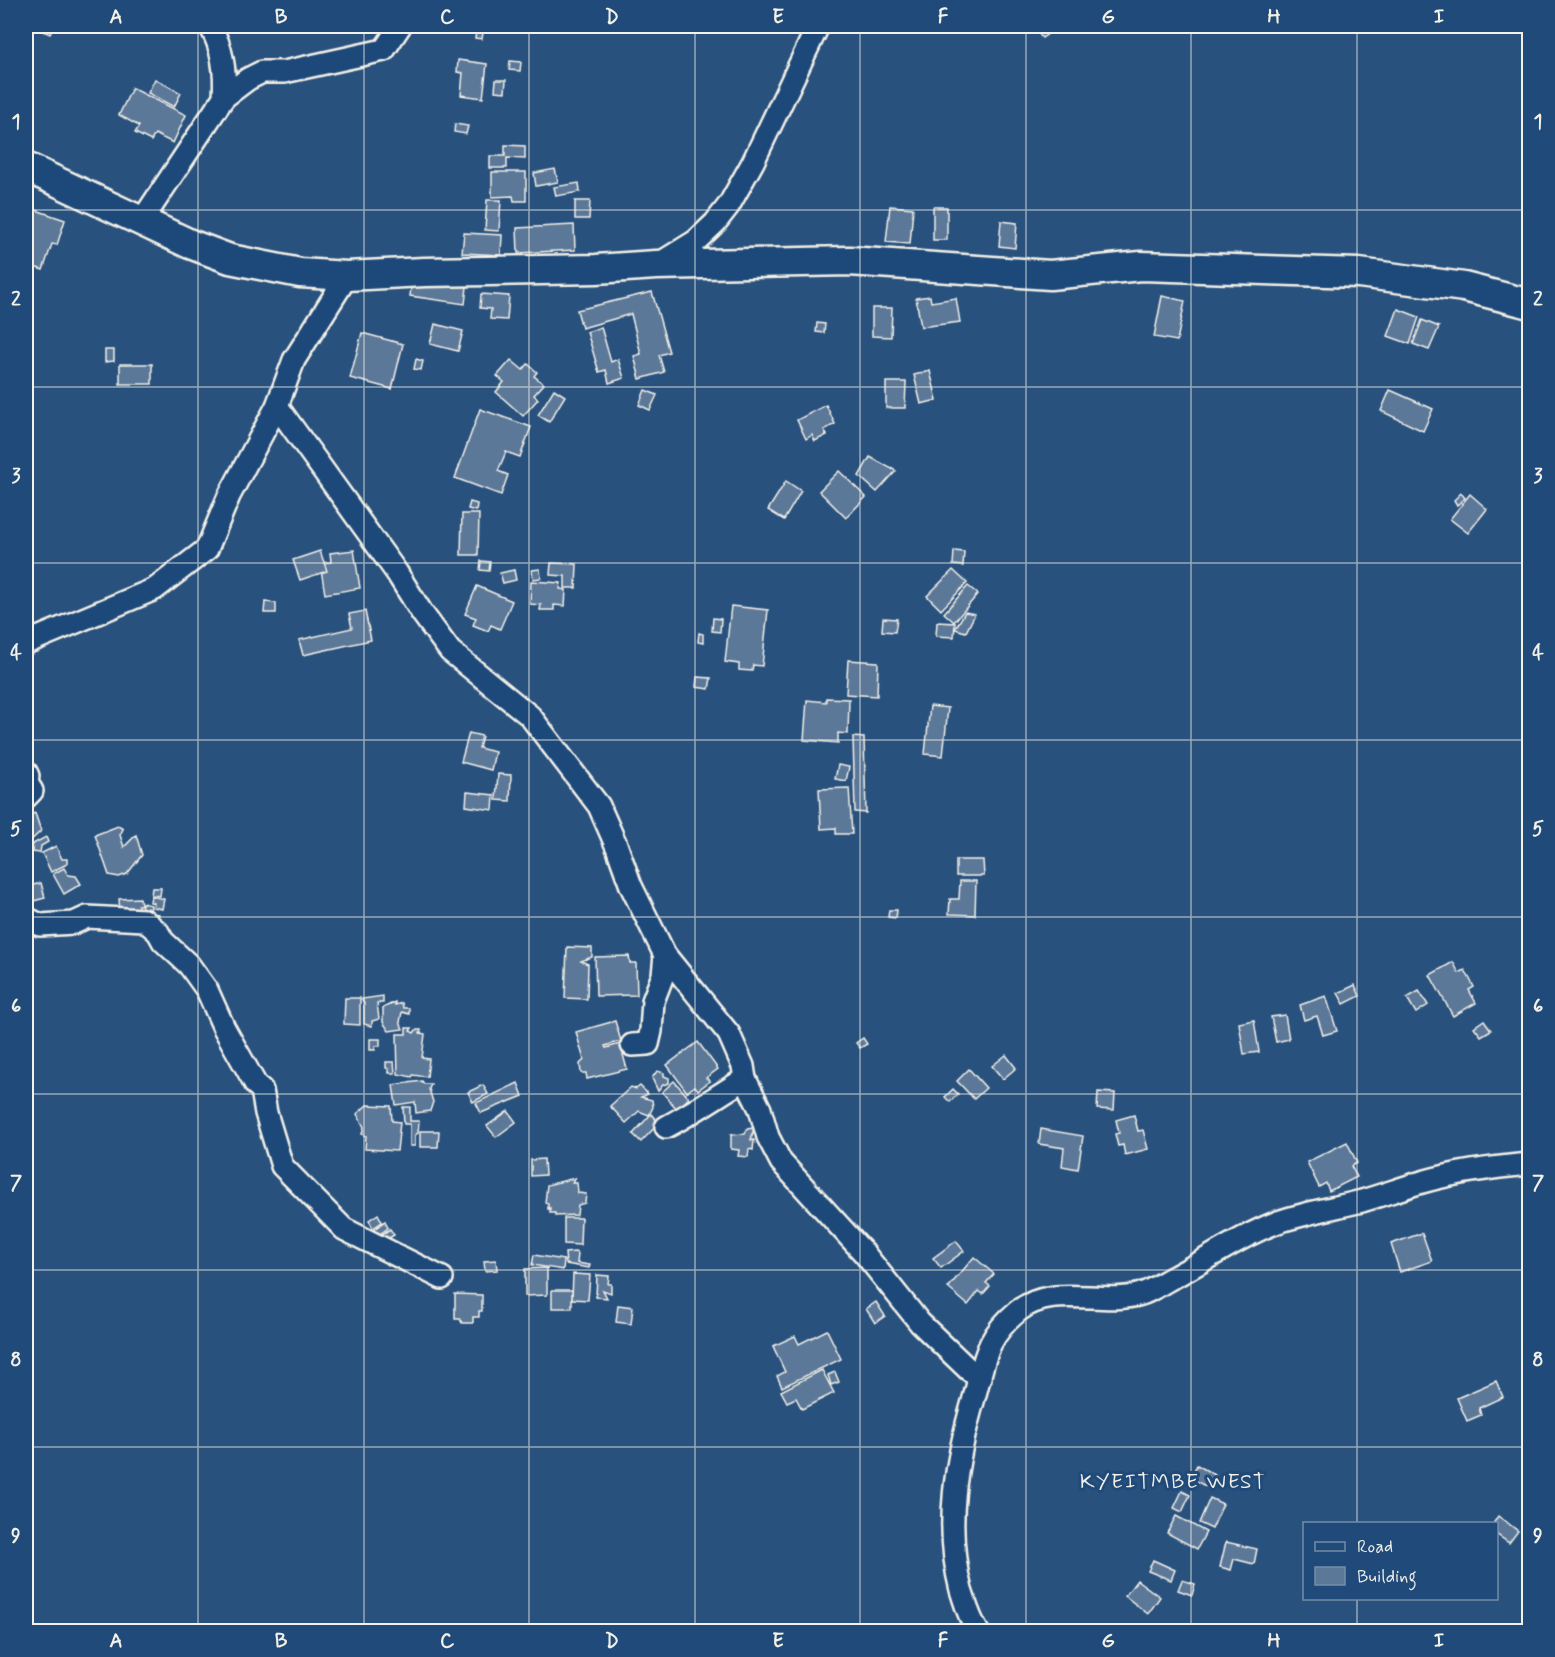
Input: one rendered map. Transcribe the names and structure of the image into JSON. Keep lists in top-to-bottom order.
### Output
{
  "districts": ["KYEITMBE WEST"],
  "legend": ["Road", "Building"],
  "grid": {
    "columns": [
      "A",
      "B",
      "C",
      "D",
      "E",
      "F",
      "G",
      "H",
      "I"
    ],
    "rows": [
      "1",
      "2",
      "3",
      "4",
      "5",
      "6",
      "7",
      "8",
      "9"
    ]
  }
}
